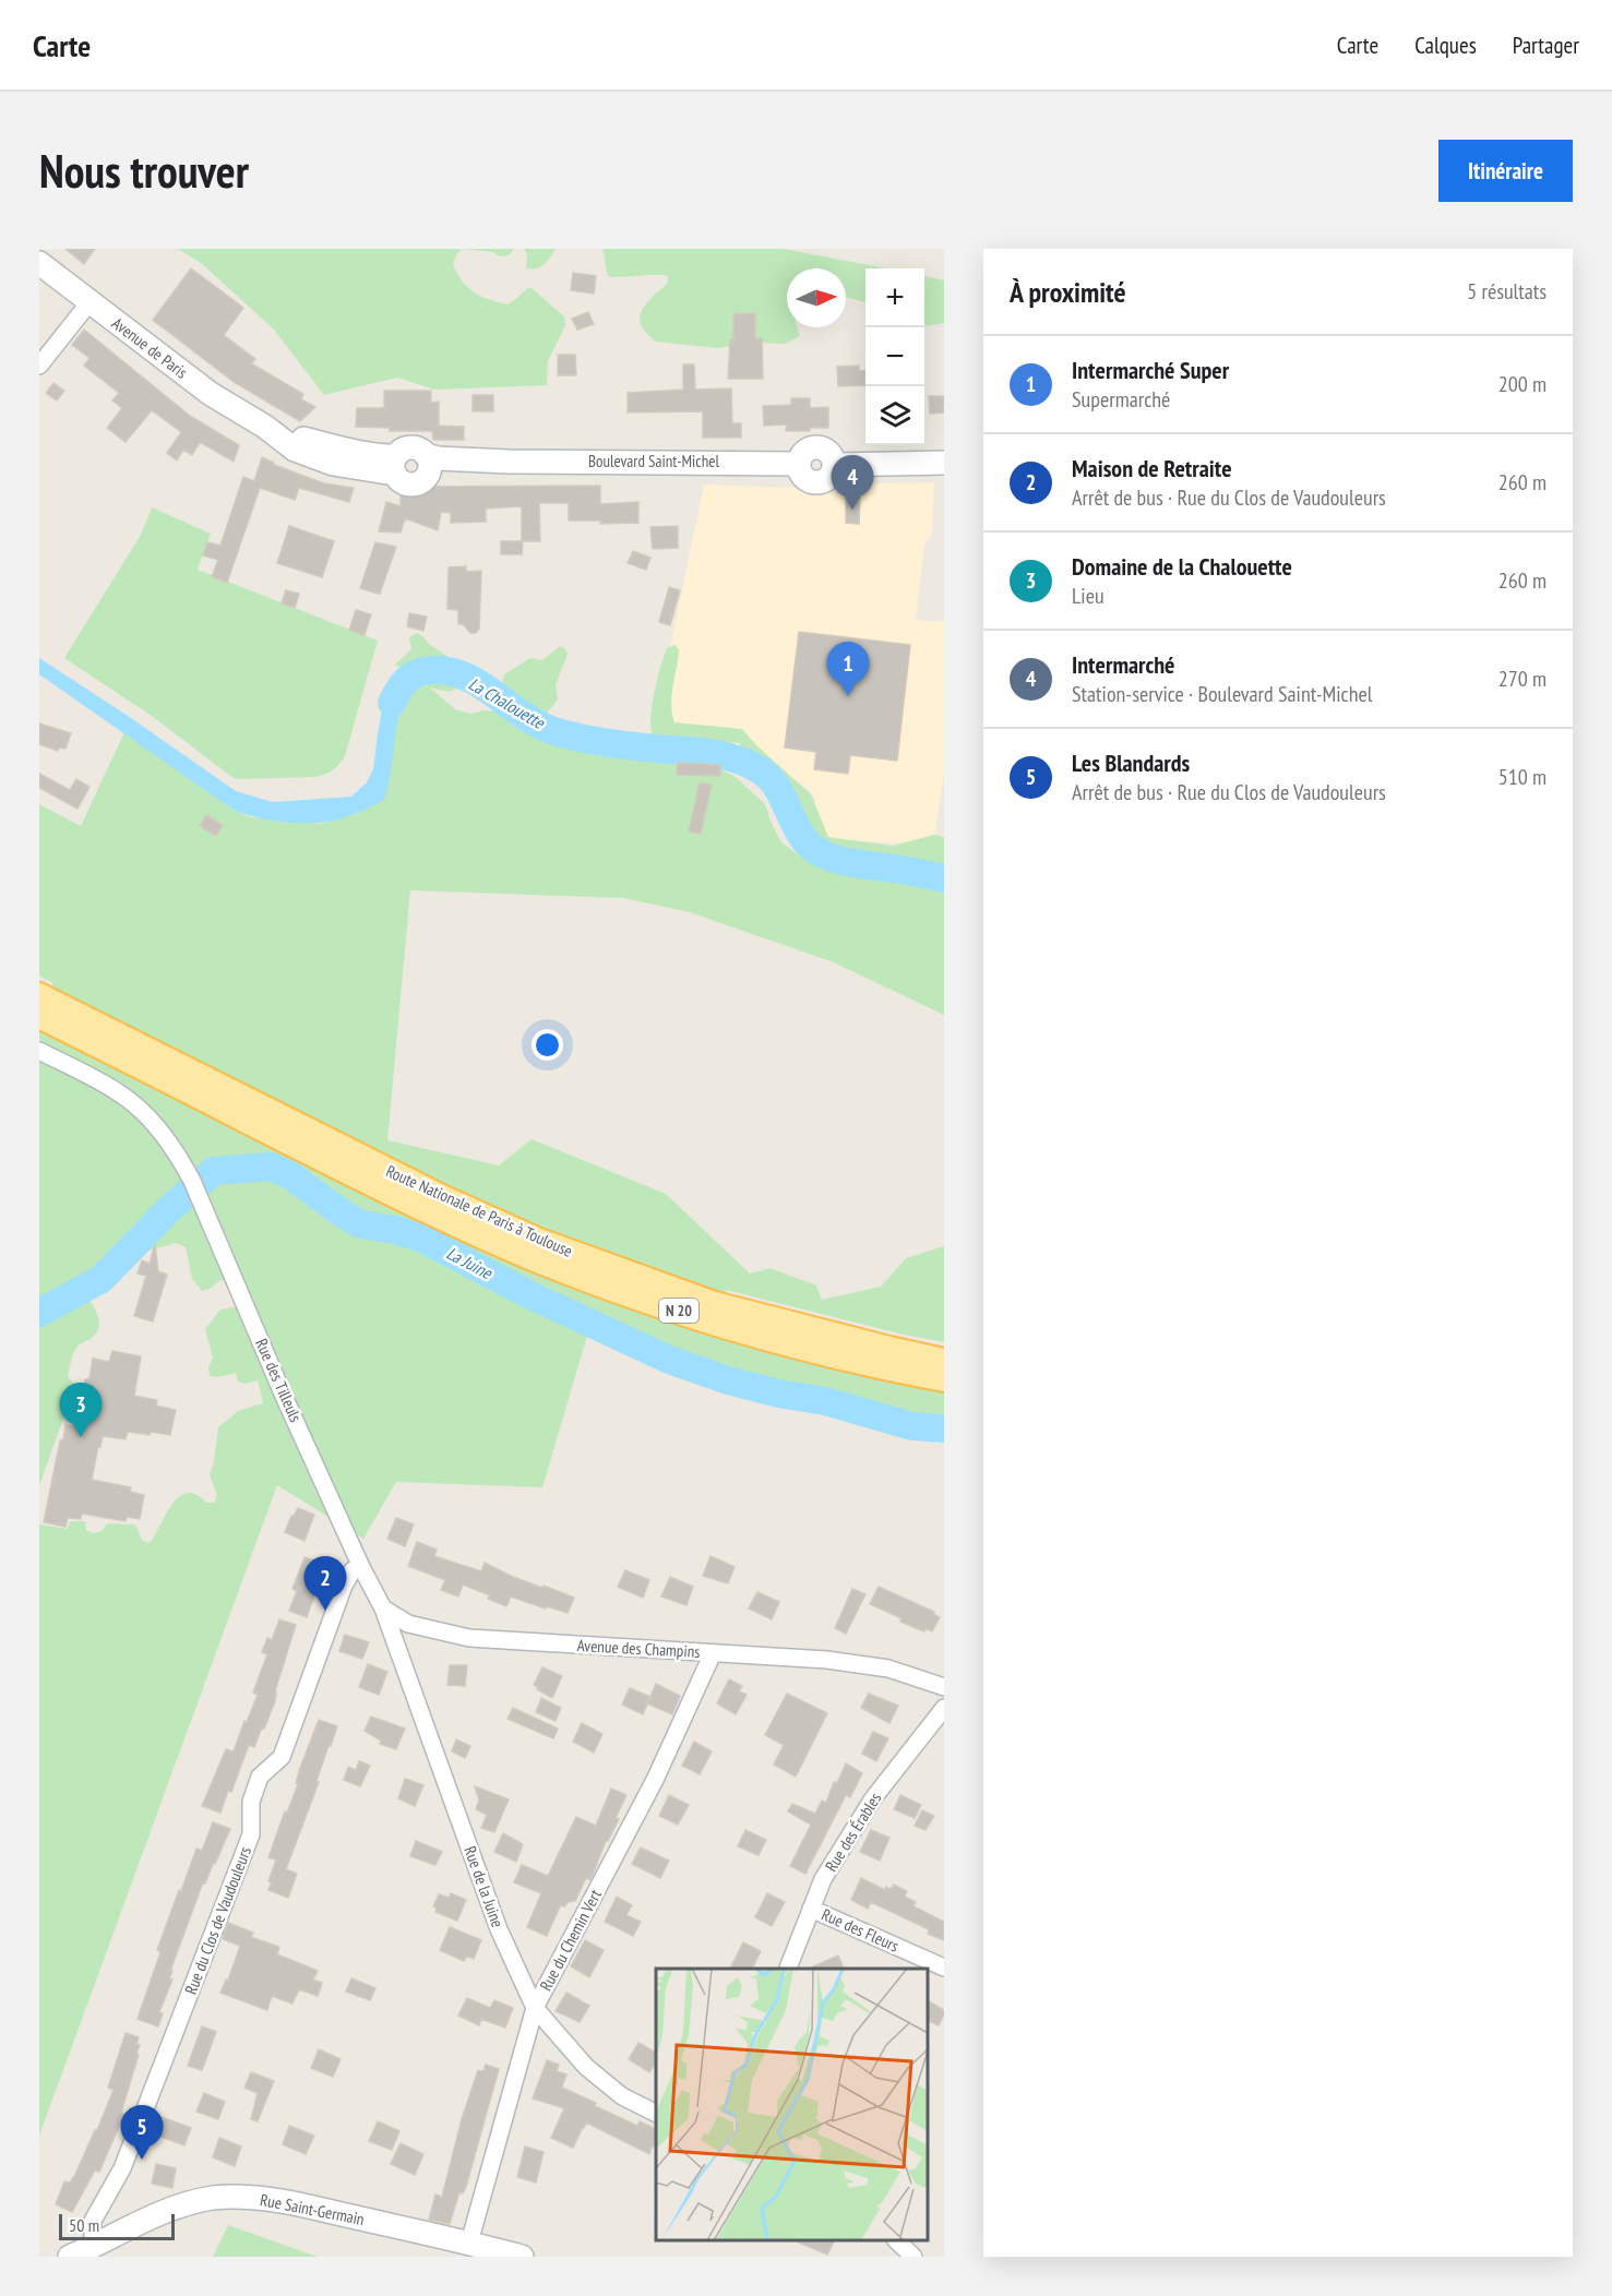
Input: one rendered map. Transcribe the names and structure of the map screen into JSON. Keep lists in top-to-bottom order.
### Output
{
  "streets": {
    "main road": [
      "Avenue de Paris",
      "Boulevard Saint-Michel",
      "Route Nationale de Paris à Toulouse",
      "N 20",
      "Rue Saint-Germain"
    ],
    "street": [
      "Rue des Tilleuls",
      "Avenue des Champins",
      "Rue des Érables",
      "Rue de la Juine",
      "Rue du Clos de Vaudouleurs",
      "Rue des Fleurs",
      "Rue du Chemin Vert"
    ]
  },
  "crossings": [
    ["Avenue de Paris", "Boulevard Saint-Michel"],
    ["Rue des Tilleuls", "Rue du Clos de Vaudouleurs"],
    ["Avenue des Champins", "Rue de la Juine"],
    ["Avenue des Champins", "Rue du Chemin Vert"],
    ["Rue des Érables", "Rue des Fleurs"],
    ["Rue de la Juine", "Rue du Chemin Vert"],
    ["Rue du Clos de Vaudouleurs", "Rue Saint-Germain"],
    ["Rue du Chemin Vert", "Rue Saint-Germain"]
  ],
  "water": ["La Chalouette", "La Juine"],
  "scale_bar": "50 m",
  "north": "right",
  "page": {
    "header": "Carte",
    "nav": ["Carte", "Calques", "Partager"],
    "buttons": "Itinéraire",
    "title": "Nous trouver",
    "heading": ["À proximité", "5 résultats"],
    "map_buttons": ["+", "−"],
    "list": [
      {
        "mark": "1",
        "name": "Intermarché Super",
        "note": "Supermarché",
        "value": "200 m"
      },
      {
        "mark": "2",
        "name": "Maison de Retraite",
        "note": "Arrêt de bus · Rue du Clos de Vaudouleurs",
        "value": "260 m"
      },
      {
        "mark": "3",
        "name": "Domaine de la Chalouette",
        "note": "Lieu",
        "value": "260 m"
      },
      {
        "mark": "4",
        "name": "Intermarché",
        "note": "Station-service · Boulevard Saint-Michel",
        "value": "270 m"
      },
      {
        "mark": "5",
        "name": "Les Blandards",
        "note": "Arrêt de bus · Rue du Clos de Vaudouleurs",
        "value": "510 m"
      }
    ],
    "pins": [
      "4",
      "1",
      "3",
      "2",
      "5"
    ],
    "scale": "50 m"
  }
}
